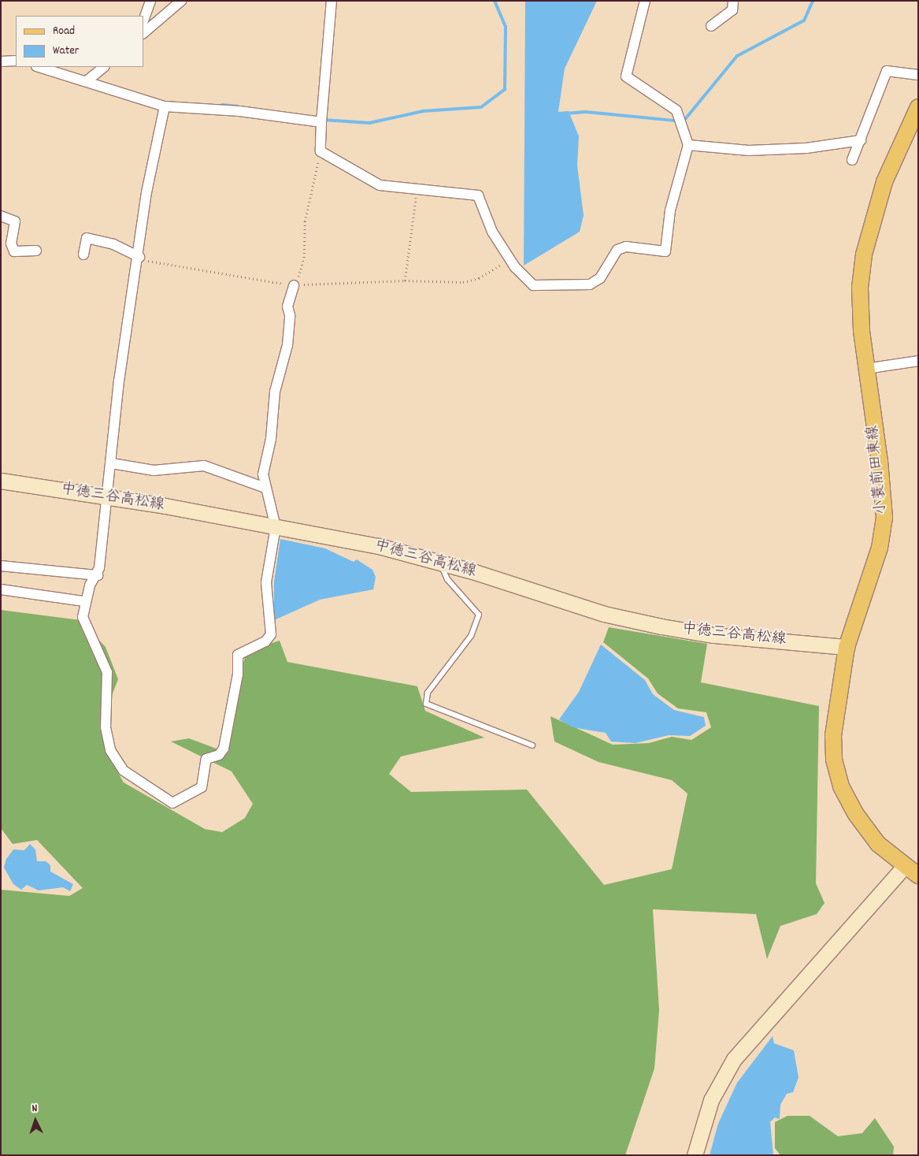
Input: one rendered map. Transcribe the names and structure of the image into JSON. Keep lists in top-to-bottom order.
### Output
{
  "streets": {
    "main road": ["小蓑前田東線", "中徳三谷高松線"]
  },
  "crossings": [
    ["小蓑前田東線", "中徳三谷高松線"]
  ],
  "legend": ["Road", "Water"],
  "north": "top"
}
